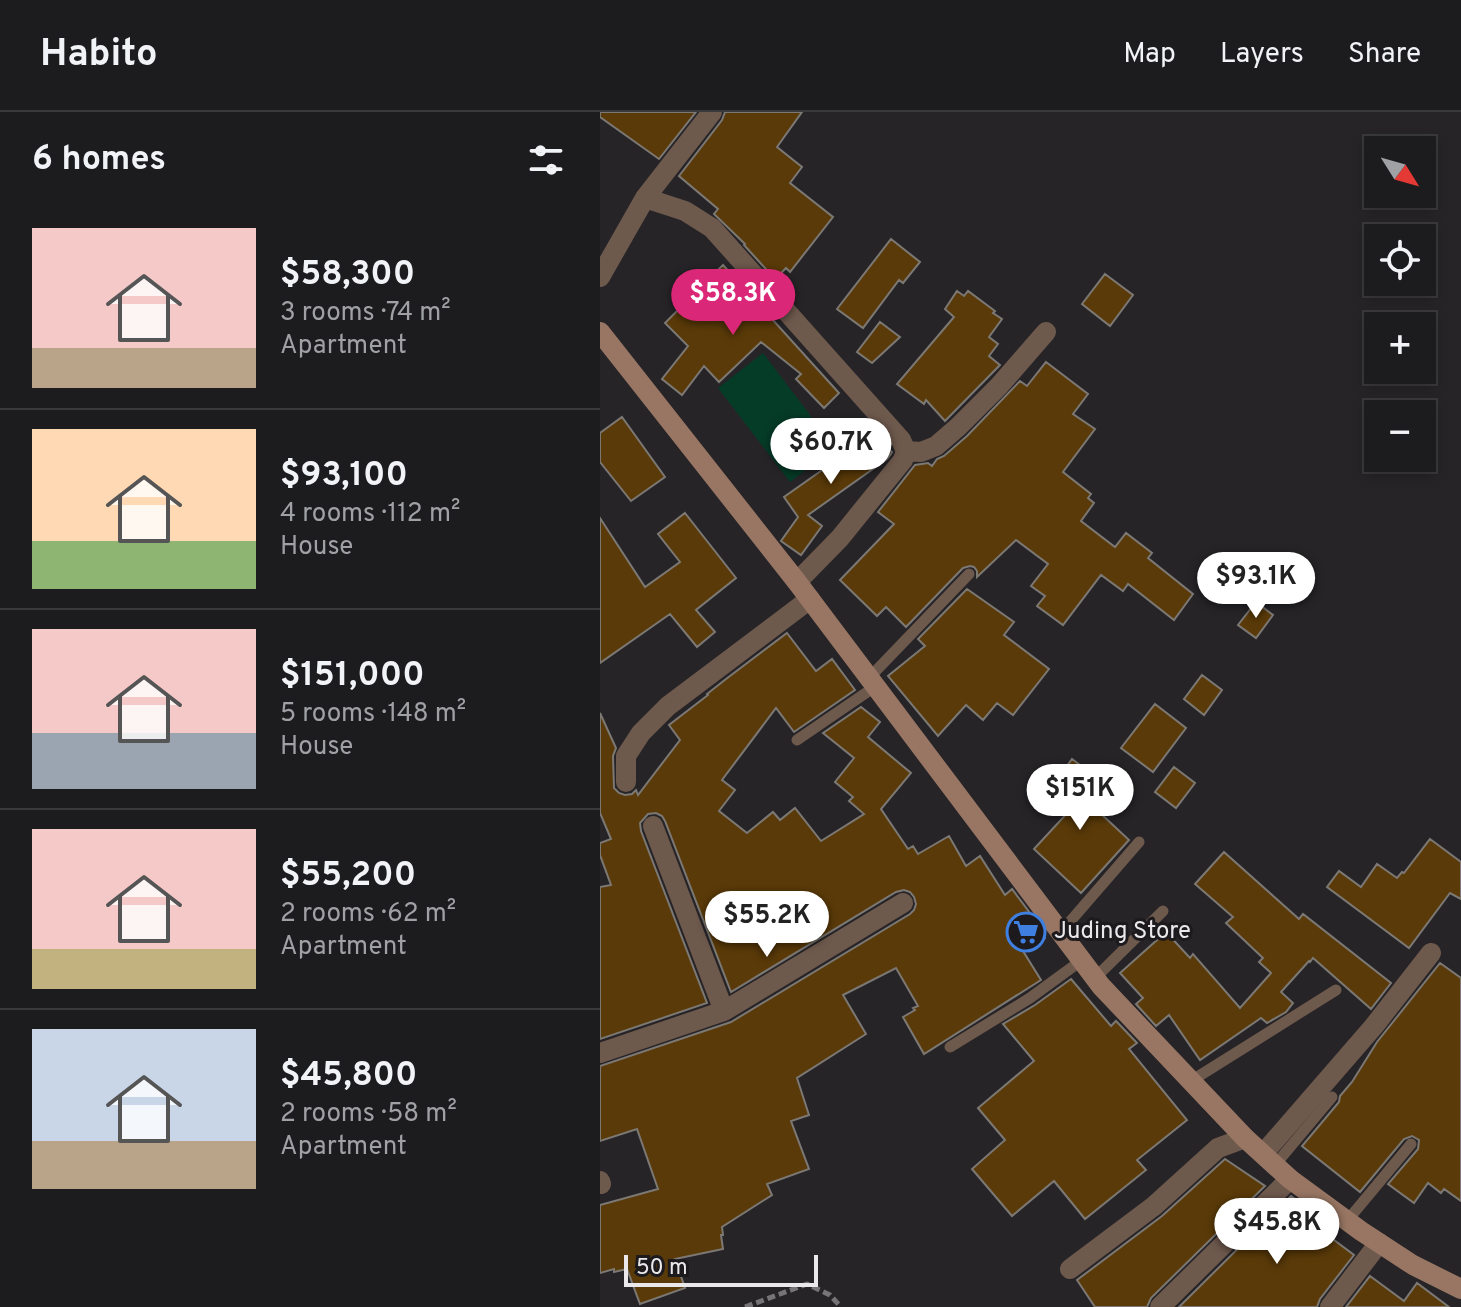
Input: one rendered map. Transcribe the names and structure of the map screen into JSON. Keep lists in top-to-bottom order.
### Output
{
  "places": {
    "supermarket": ["Juding Store"]
  },
  "scale_bar": "50 m",
  "north": "bottom right",
  "page": {
    "header": "Habito",
    "nav": ["Map", "Layers", "Share"],
    "heading": "6 homes",
    "map_buttons": ["+", "−"],
    "list": [
      {
        "name": "$58,300",
        "note": "3 rooms · 74 m² · Apartment"
      },
      {
        "name": "$93,100",
        "note": "4 rooms · 112 m² · House"
      },
      {
        "name": "$151,000",
        "note": "5 rooms · 148 m² · House"
      },
      {
        "name": "$55,200",
        "note": "2 rooms · 62 m² · Apartment"
      },
      {
        "name": "$45,800",
        "note": "2 rooms · 58 m² · Apartment"
      }
    ],
    "price": [
      "$58.3K",
      "$60.7K",
      "$93.1K",
      "$151K",
      "$55.2K",
      "$45.8K"
    ],
    "scale": "50 m"
  }
}
